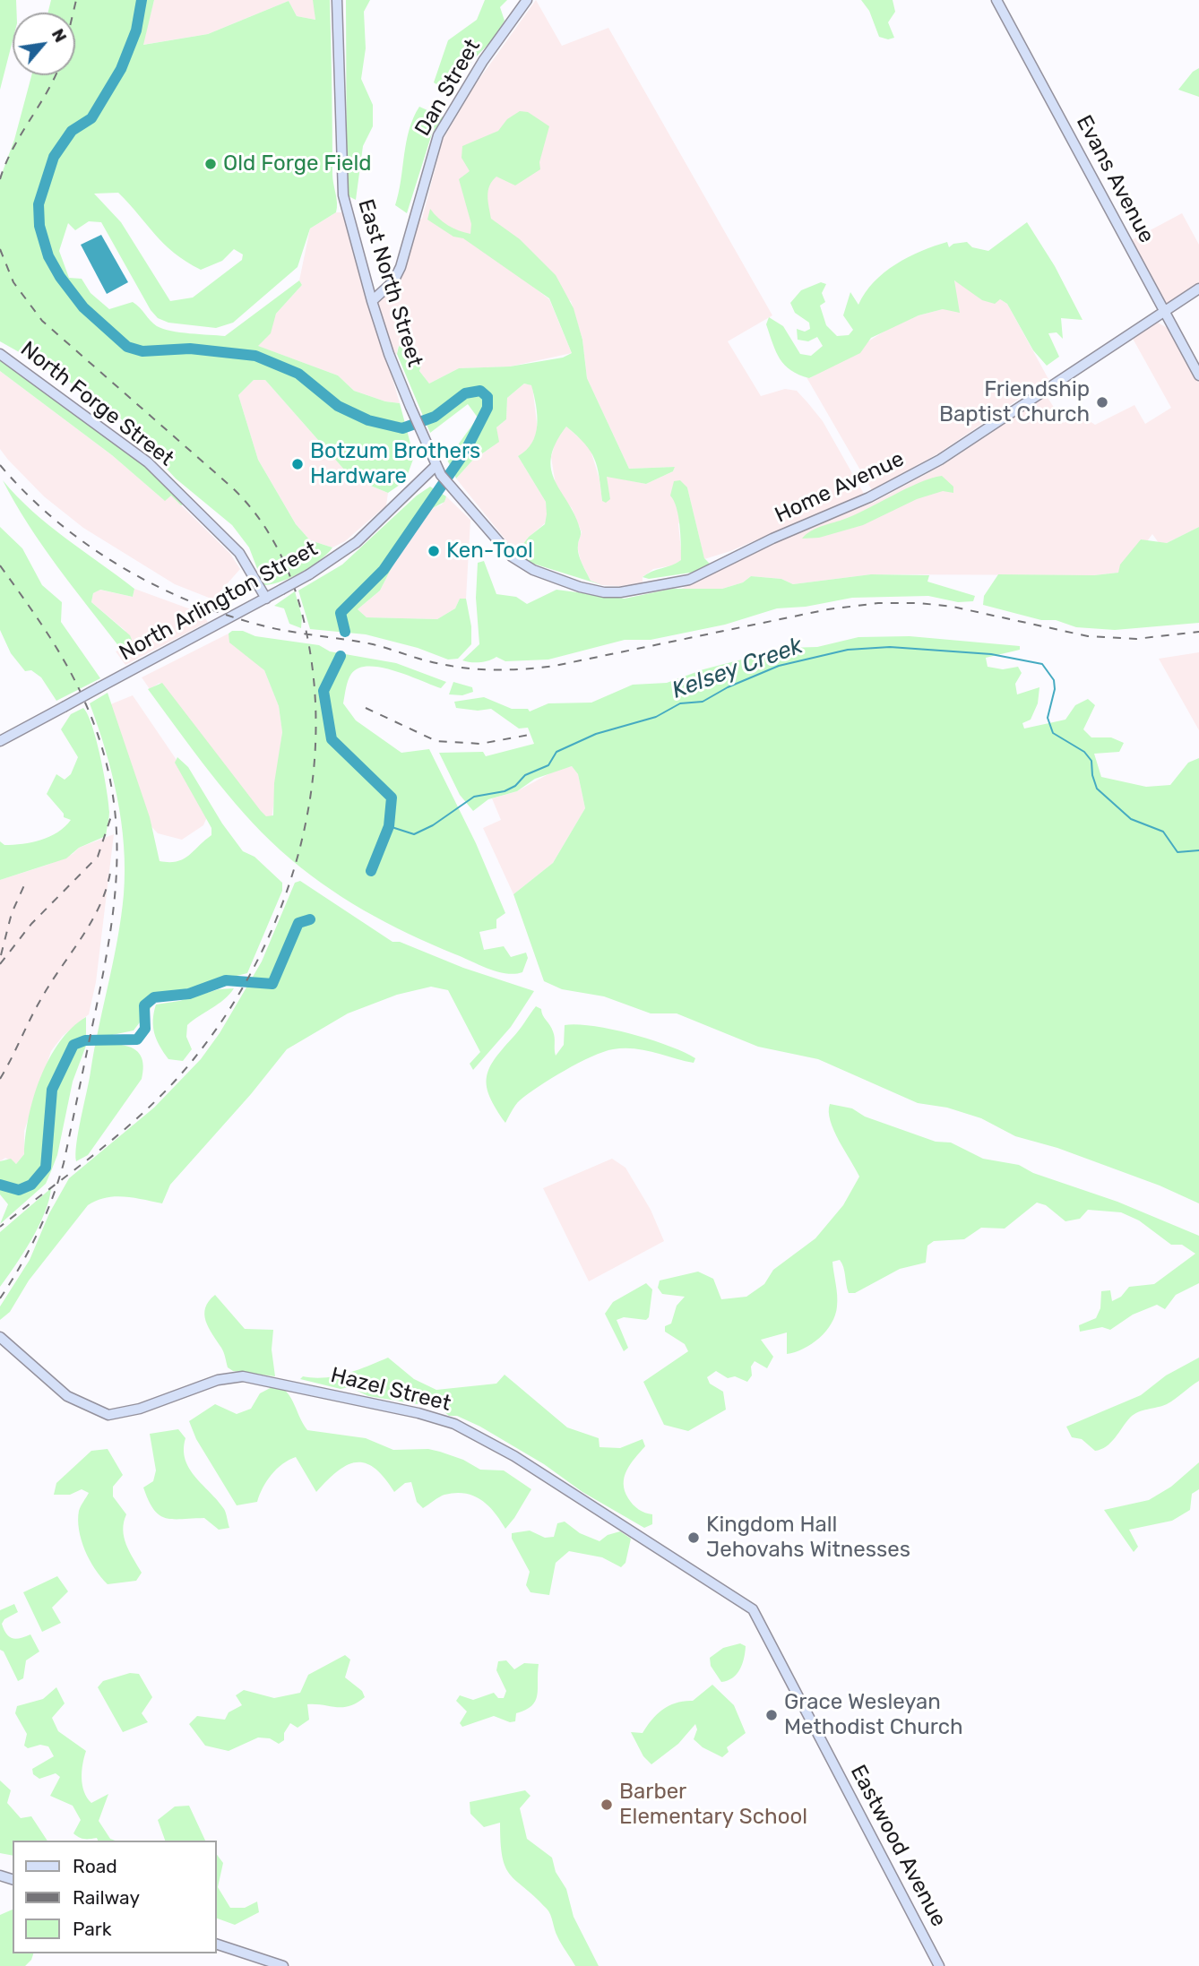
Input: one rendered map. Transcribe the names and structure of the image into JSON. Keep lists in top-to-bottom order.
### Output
{
  "streets": {
    "street": [
      "Dan Street",
      "Evans Avenue",
      "East North Street",
      "North Forge Street",
      "Home Avenue",
      "North Arlington Street",
      "Hazel Street",
      "Eastwood Avenue"
    ]
  },
  "crossings": [
    ["Dan Street", "East North Street"],
    ["Evans Avenue", "Home Avenue"],
    ["East North Street", "Home Avenue"],
    ["East North Street", "North Arlington Street"],
    ["North Forge Street", "North Arlington Street"],
    ["Hazel Street", "Eastwood Avenue"]
  ],
  "water": ["Kelsey Creek"],
  "places": [
    "Old Forge Field",
    "Friendship Baptist Church",
    "Botzum Brothers Hardware",
    "Ken-Tool",
    "Kingdom Hall Jehovahs Witnesses",
    "Grace Wesleyan Methodist Church",
    "Barber Elementary School"
  ],
  "legend": ["Road", "Railway", "Park"],
  "north": "top right"
}
